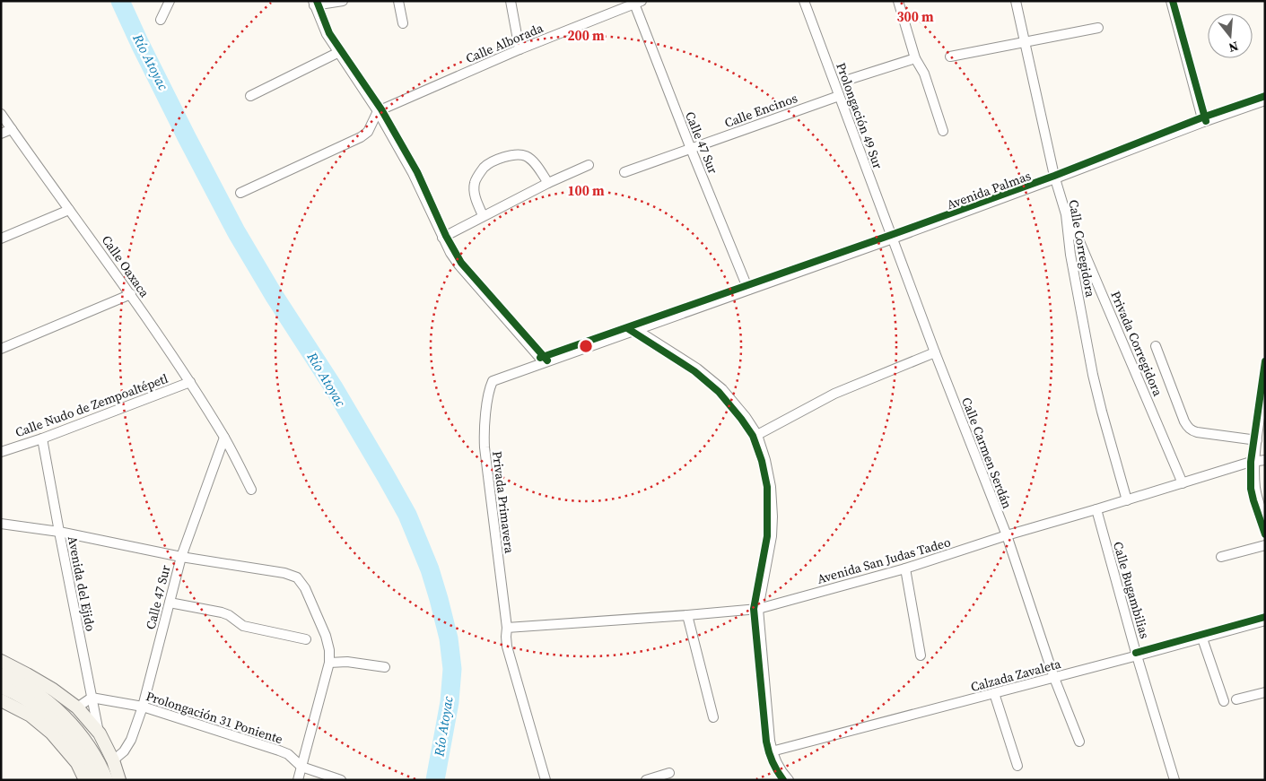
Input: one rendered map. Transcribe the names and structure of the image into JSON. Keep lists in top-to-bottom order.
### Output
{
  "streets": {
    "street": [
      "Calle Alborada",
      "Calle Encinos",
      "Prolongación 49 Sur",
      "Calle 47 Sur",
      "Avenida Palmas",
      "Calle Corregidora",
      "Calle Oaxaca",
      "Privada Corregidora",
      "Calle Nudo de Zempoaltépetl",
      "Calle Carmen Serdán",
      "Privada Primavera",
      "Avenida San Judas Tadeo",
      "Avenida del Ejido",
      "Calle Bugambilias",
      "Calzada Zavaleta",
      "Prolongación 31 Poniente"
    ]
  },
  "crossings": [
    ["Calle Alborada", "Calle 47 Sur"],
    ["Calle Encinos", "Prolongación 49 Sur"],
    ["Calle Encinos", "Calle 47 Sur"],
    ["Prolongación 49 Sur", "Avenida Palmas"],
    ["Prolongación 49 Sur", "Calle Carmen Serdán"],
    ["Calle 47 Sur", "Avenida Palmas"],
    ["Calle 47 Sur", "Calle Oaxaca"],
    ["Calle 47 Sur", "Prolongación 31 Poniente"],
    ["Avenida Palmas", "Calle Corregidora"],
    ["Avenida Palmas", "Calle Carmen Serdán"],
    ["Avenida Palmas", "Privada Primavera"],
    ["Calle Corregidora", "Privada Corregidora"],
    ["Calle Corregidora", "Avenida San Judas Tadeo"],
    ["Calle Oaxaca", "Calle Nudo de Zempoaltépetl"],
    ["Privada Corregidora", "Avenida San Judas Tadeo"],
    ["Calle Nudo de Zempoaltépetl", "Avenida del Ejido"],
    ["Calle Carmen Serdán", "Avenida San Judas Tadeo"],
    ["Calle Carmen Serdán", "Calzada Zavaleta"],
    ["Privada Primavera", "Avenida San Judas Tadeo"],
    ["Avenida San Judas Tadeo", "Calle Bugambilias"],
    ["Avenida del Ejido", "Prolongación 31 Poniente"],
    ["Calle Bugambilias", "Calzada Zavaleta"]
  ],
  "water": ["Río Atoyac"],
  "north": "bottom",
  "rings": ["300 m", "200 m", "100 m"]
}
